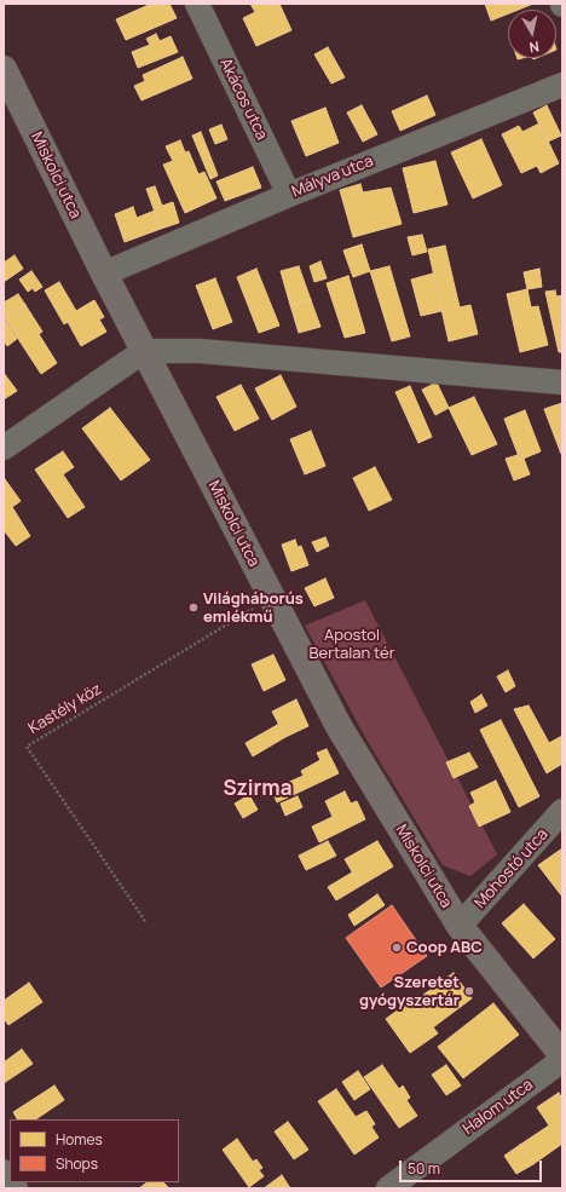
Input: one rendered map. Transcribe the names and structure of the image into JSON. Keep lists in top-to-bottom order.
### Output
{
  "streets": {
    "main road": ["Miskolci utca"],
    "street": [
      "Akácos utca",
      "Mályva utca",
      "Mohostó utca",
      "Halom utca"
    ],
    "path": ["Kastély köz"]
  },
  "crossings": [
    ["Akácos utca", "Mályva utca"],
    ["Miskolci utca", "Mályva utca"],
    ["Miskolci utca", "Kastély köz"],
    ["Miskolci utca", "Mohostó utca"]
  ],
  "districts": ["Szirma"],
  "parks": ["Apostol Bertalan tér"],
  "places": ["Világháborús emlékmű", "Coop ABC", "Szeretet gyógyszertár"],
  "legend": ["Homes", "Shops"],
  "scale_bar": "50 m",
  "north": "bottom"
}
